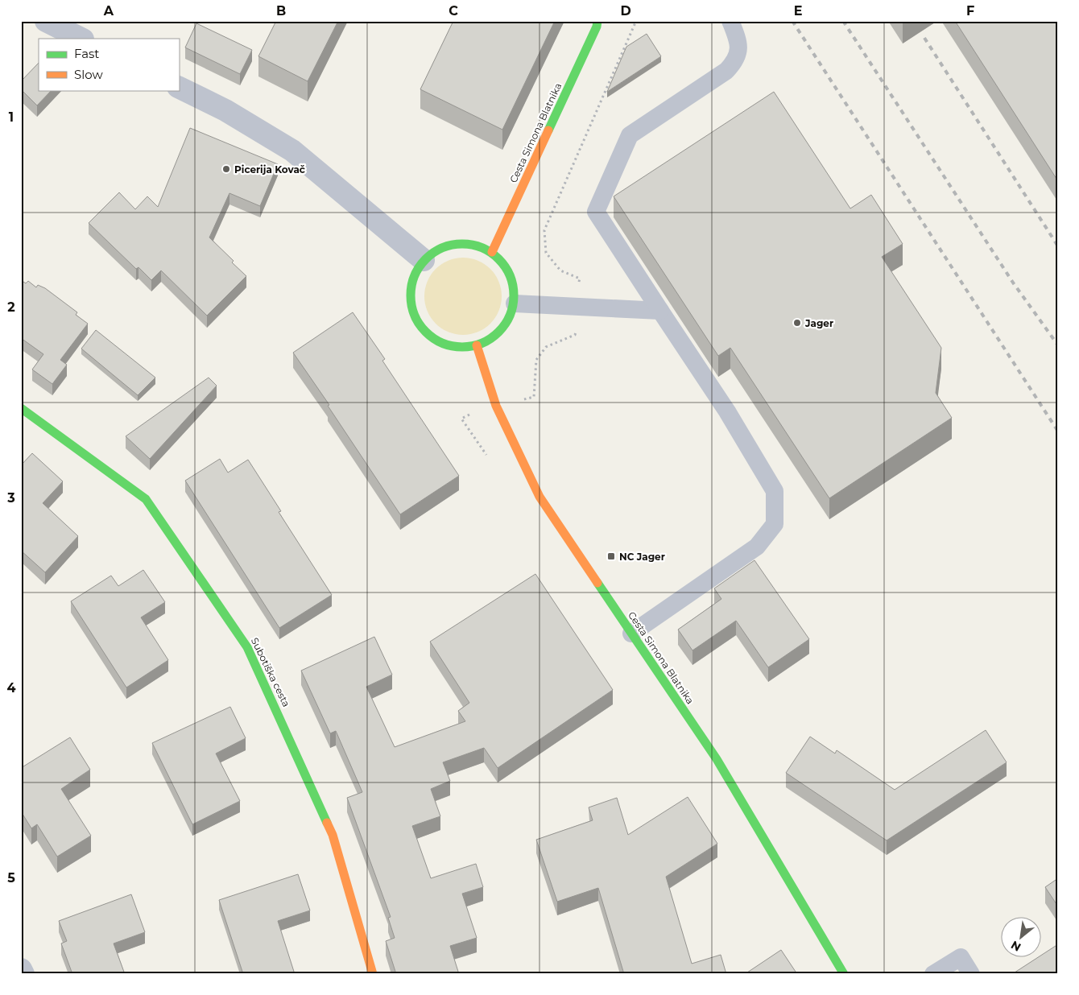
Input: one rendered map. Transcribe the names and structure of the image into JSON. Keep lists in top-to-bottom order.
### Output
{
  "streets": {
    "street": ["Cesta Simona Blatnika", "Subotiška cesta"]
  },
  "places": {
    "other": ["Picerija Kovač", "Jager"],
    "transit": ["NC Jager"]
  },
  "legend": ["Fast", "Slow"],
  "north": "bottom left",
  "grid": {
    "columns": [
      "A",
      "B",
      "C",
      "D",
      "E",
      "F"
    ],
    "rows": [
      "1",
      "2",
      "3",
      "4",
      "5"
    ]
  }
}
